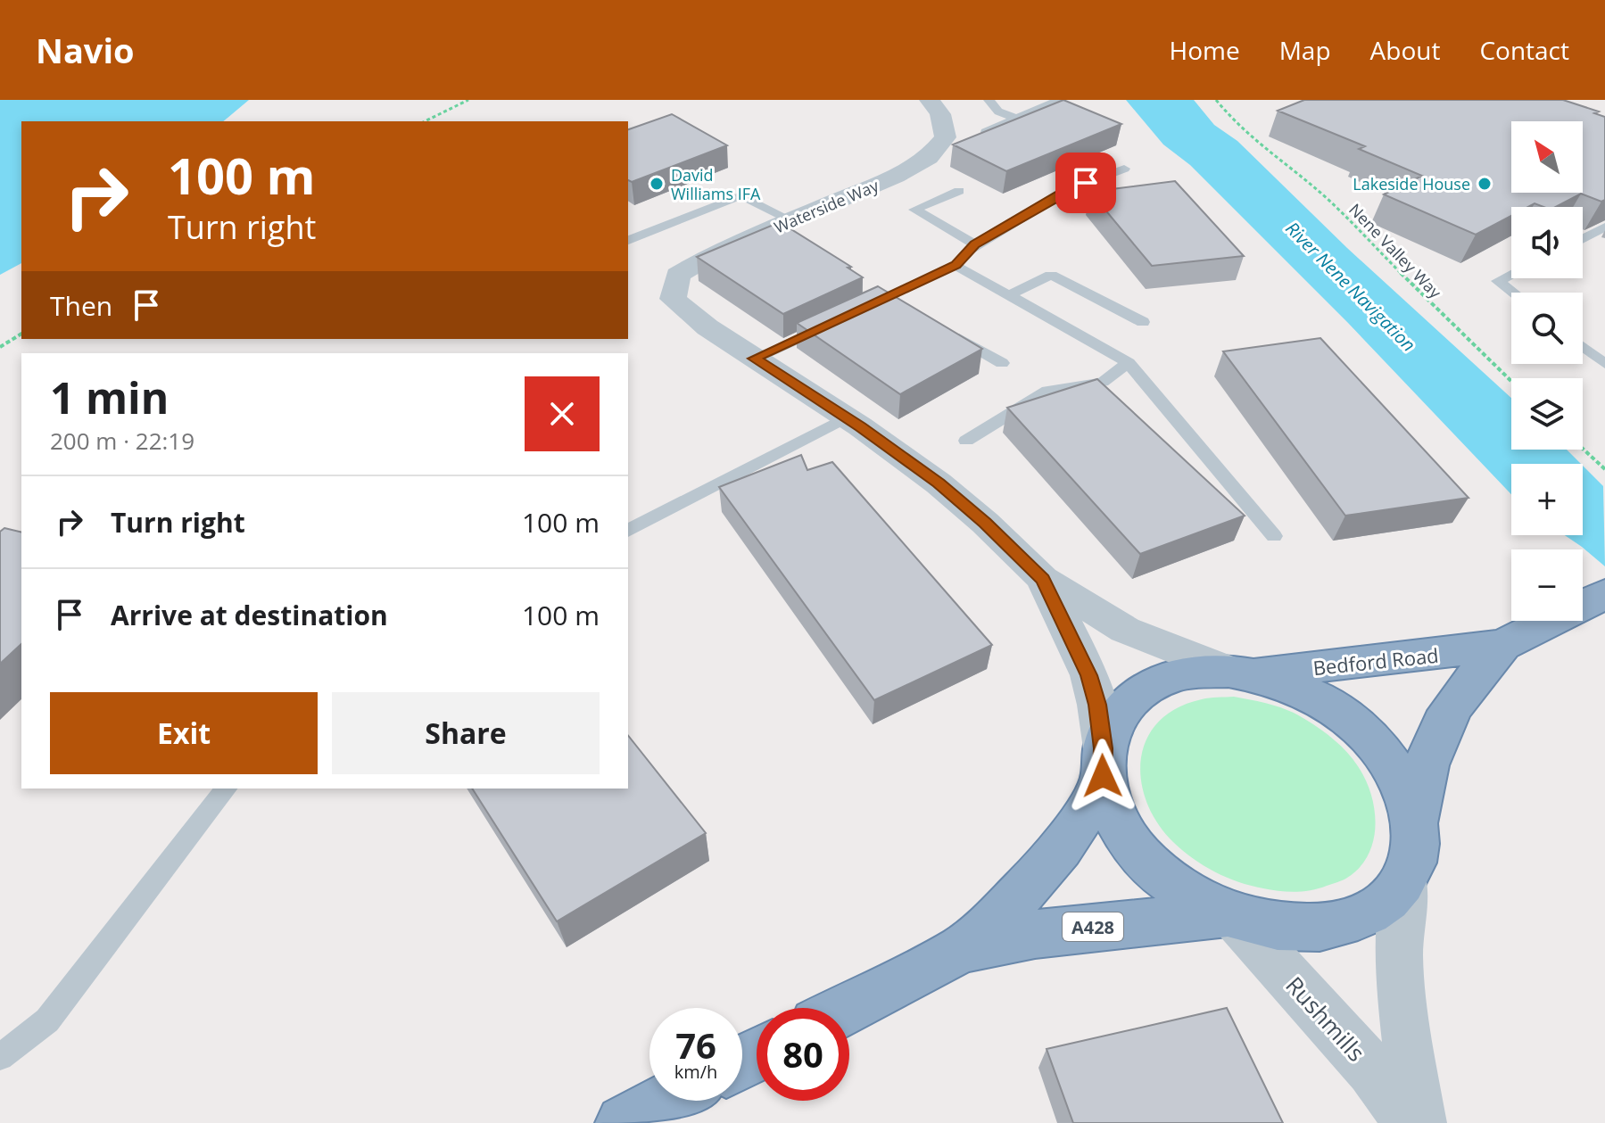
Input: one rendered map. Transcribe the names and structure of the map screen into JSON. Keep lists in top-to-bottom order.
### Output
{
  "streets": {
    "highway": ["Bedford Road", "A428"],
    "street": ["Waterside Way", "Rushmills"],
    "path": ["Nene Valley Way"]
  },
  "crossings": [
    ["Waterside Way", "Bedford Road"],
    ["Waterside Way", "A428"],
    ["Bedford Road", "A428"],
    ["A428", "Rushmills"]
  ],
  "water": ["River Nene Navigation"],
  "places": ["David Williams IFA", "Lakeside House"],
  "north": "top left",
  "page": {
    "header": "Navio",
    "nav": [
      "Home",
      "Map",
      "About",
      "Contact"
    ],
    "map_buttons": ["+", "−"],
    "turn": ["100 m", "Turn right"],
    "then": "Then",
    "heading": ["1 min", "200 m · 22:19"],
    "list": [
      {
        "name": "Turn right",
        "value": "100 m"
      },
      {
        "name": "Arrive at destination",
        "value": "100 m"
      }
    ],
    "buttons": ["Exit", "Share"],
    "speed": "76 km/h",
    "limit": "80"
  }
}
